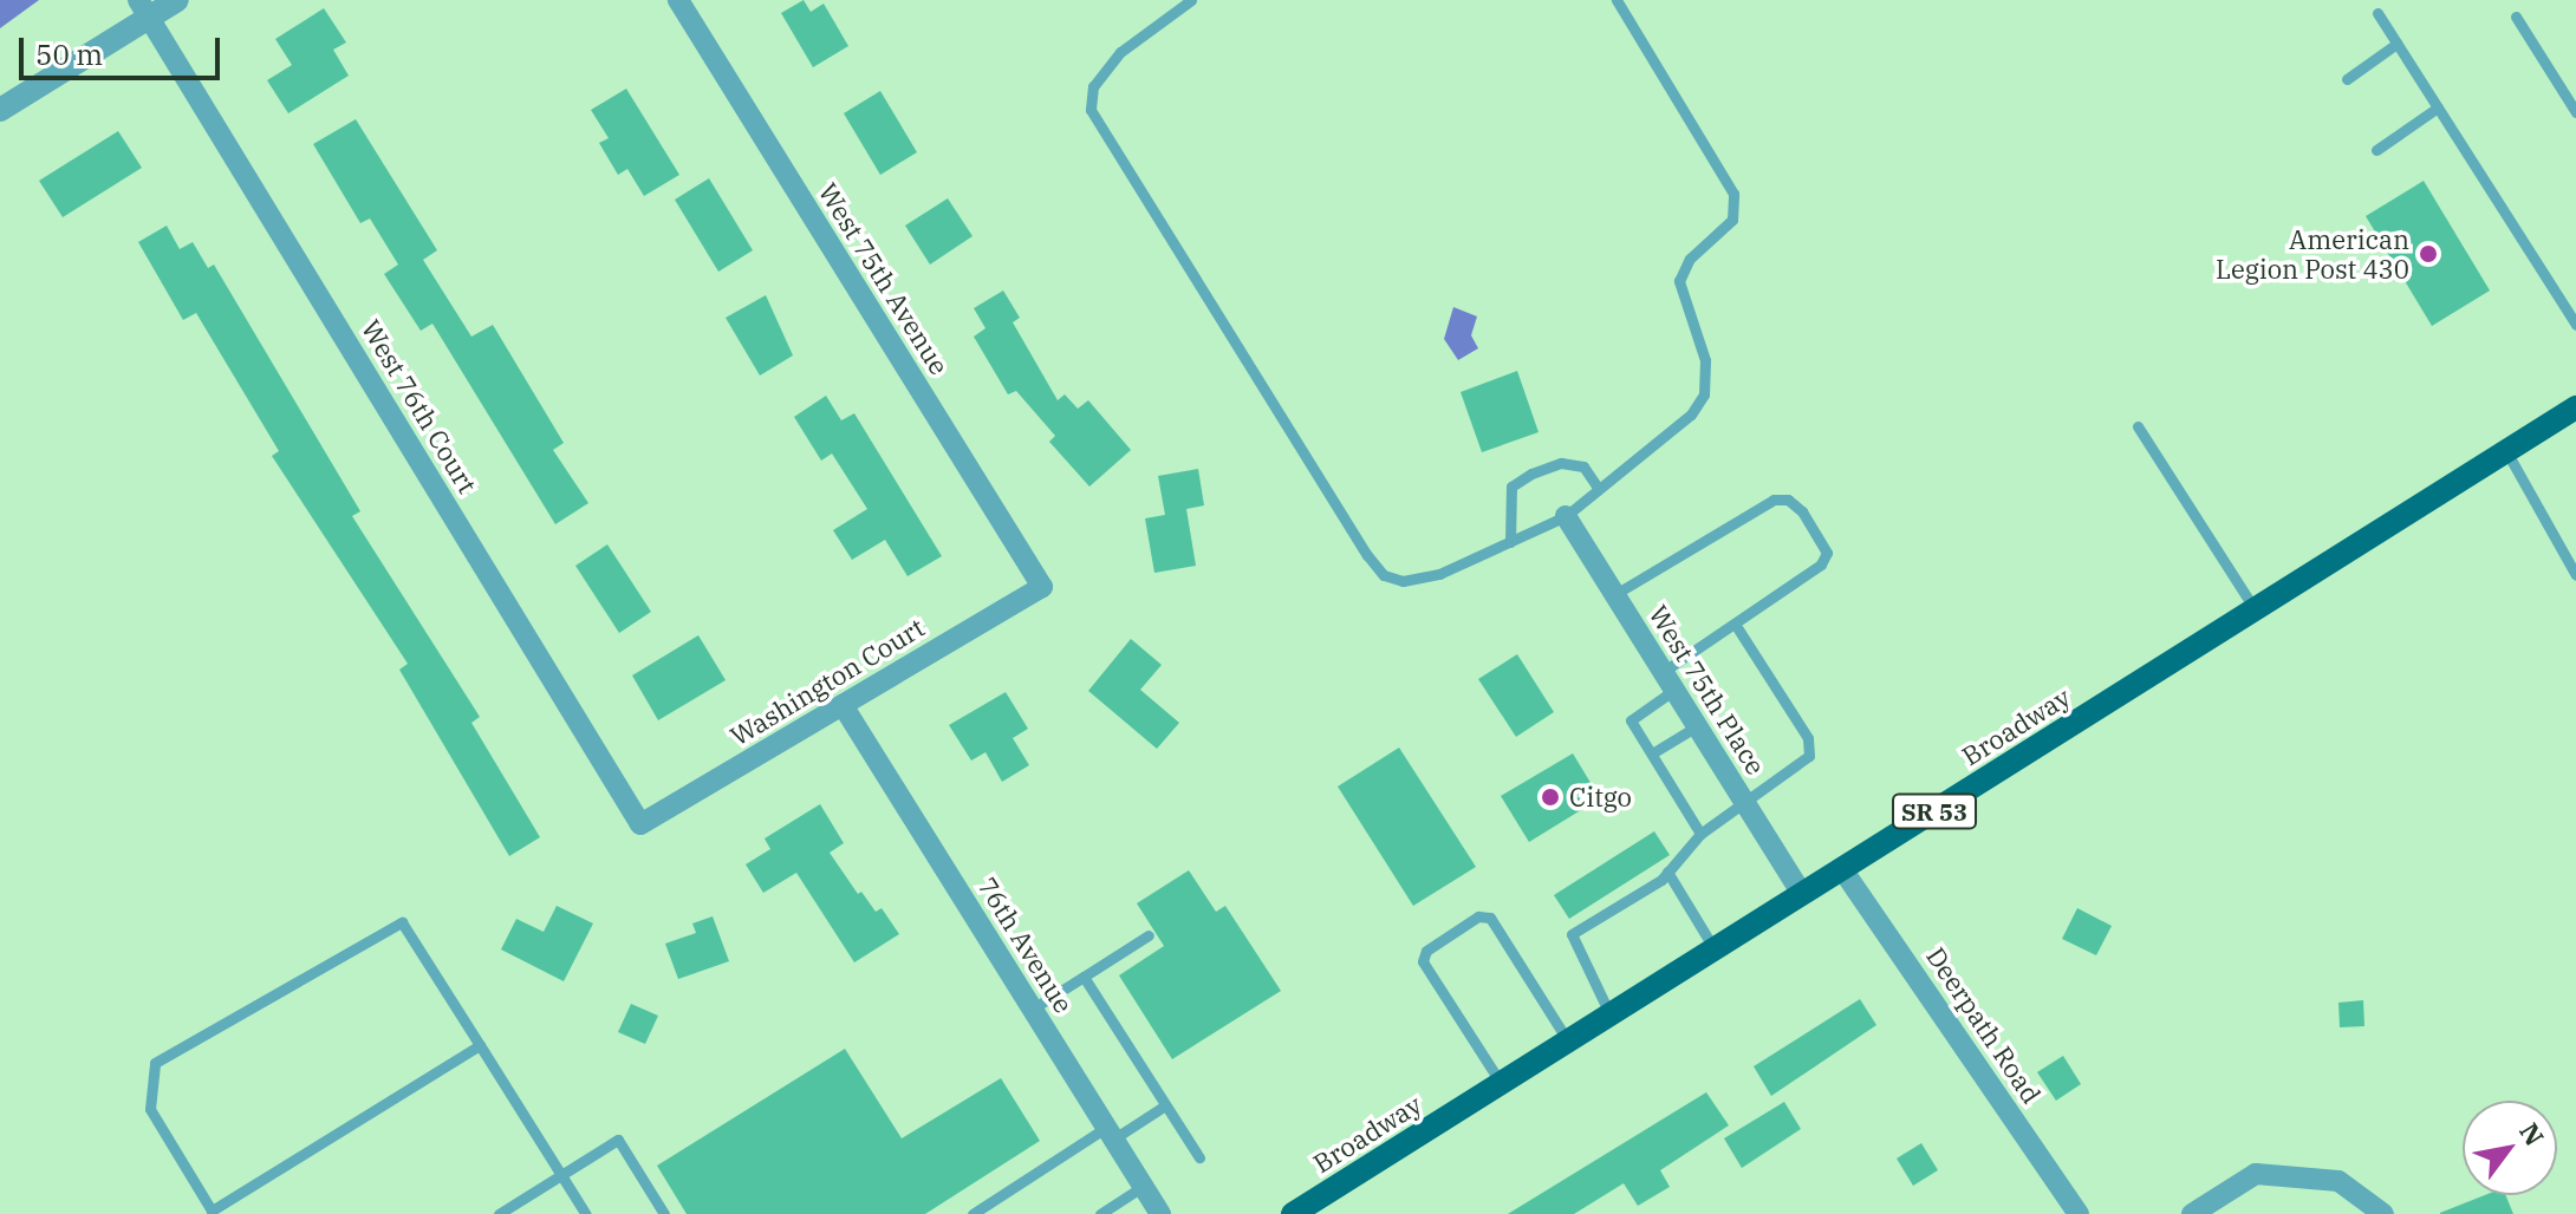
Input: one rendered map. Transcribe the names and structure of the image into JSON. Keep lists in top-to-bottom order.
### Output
{
  "streets": {
    "main road": ["Broadway", "SR 53"],
    "street": [
      "West 75th Avenue",
      "West 76th Court",
      "Washington Court",
      "West 75th Place",
      "76th Avenue",
      "Deerpath Road"
    ]
  },
  "crossings": [
    ["West 75th Avenue", "Washington Court"],
    ["West 76th Court", "Washington Court"],
    ["Washington Court", "76th Avenue"],
    ["West 75th Place", "Broadway"],
    ["Broadway", "Deerpath Road"]
  ],
  "places": ["American Legion Post 430", "Citgo"],
  "scale_bar": "50 m",
  "north": "top right"
}
